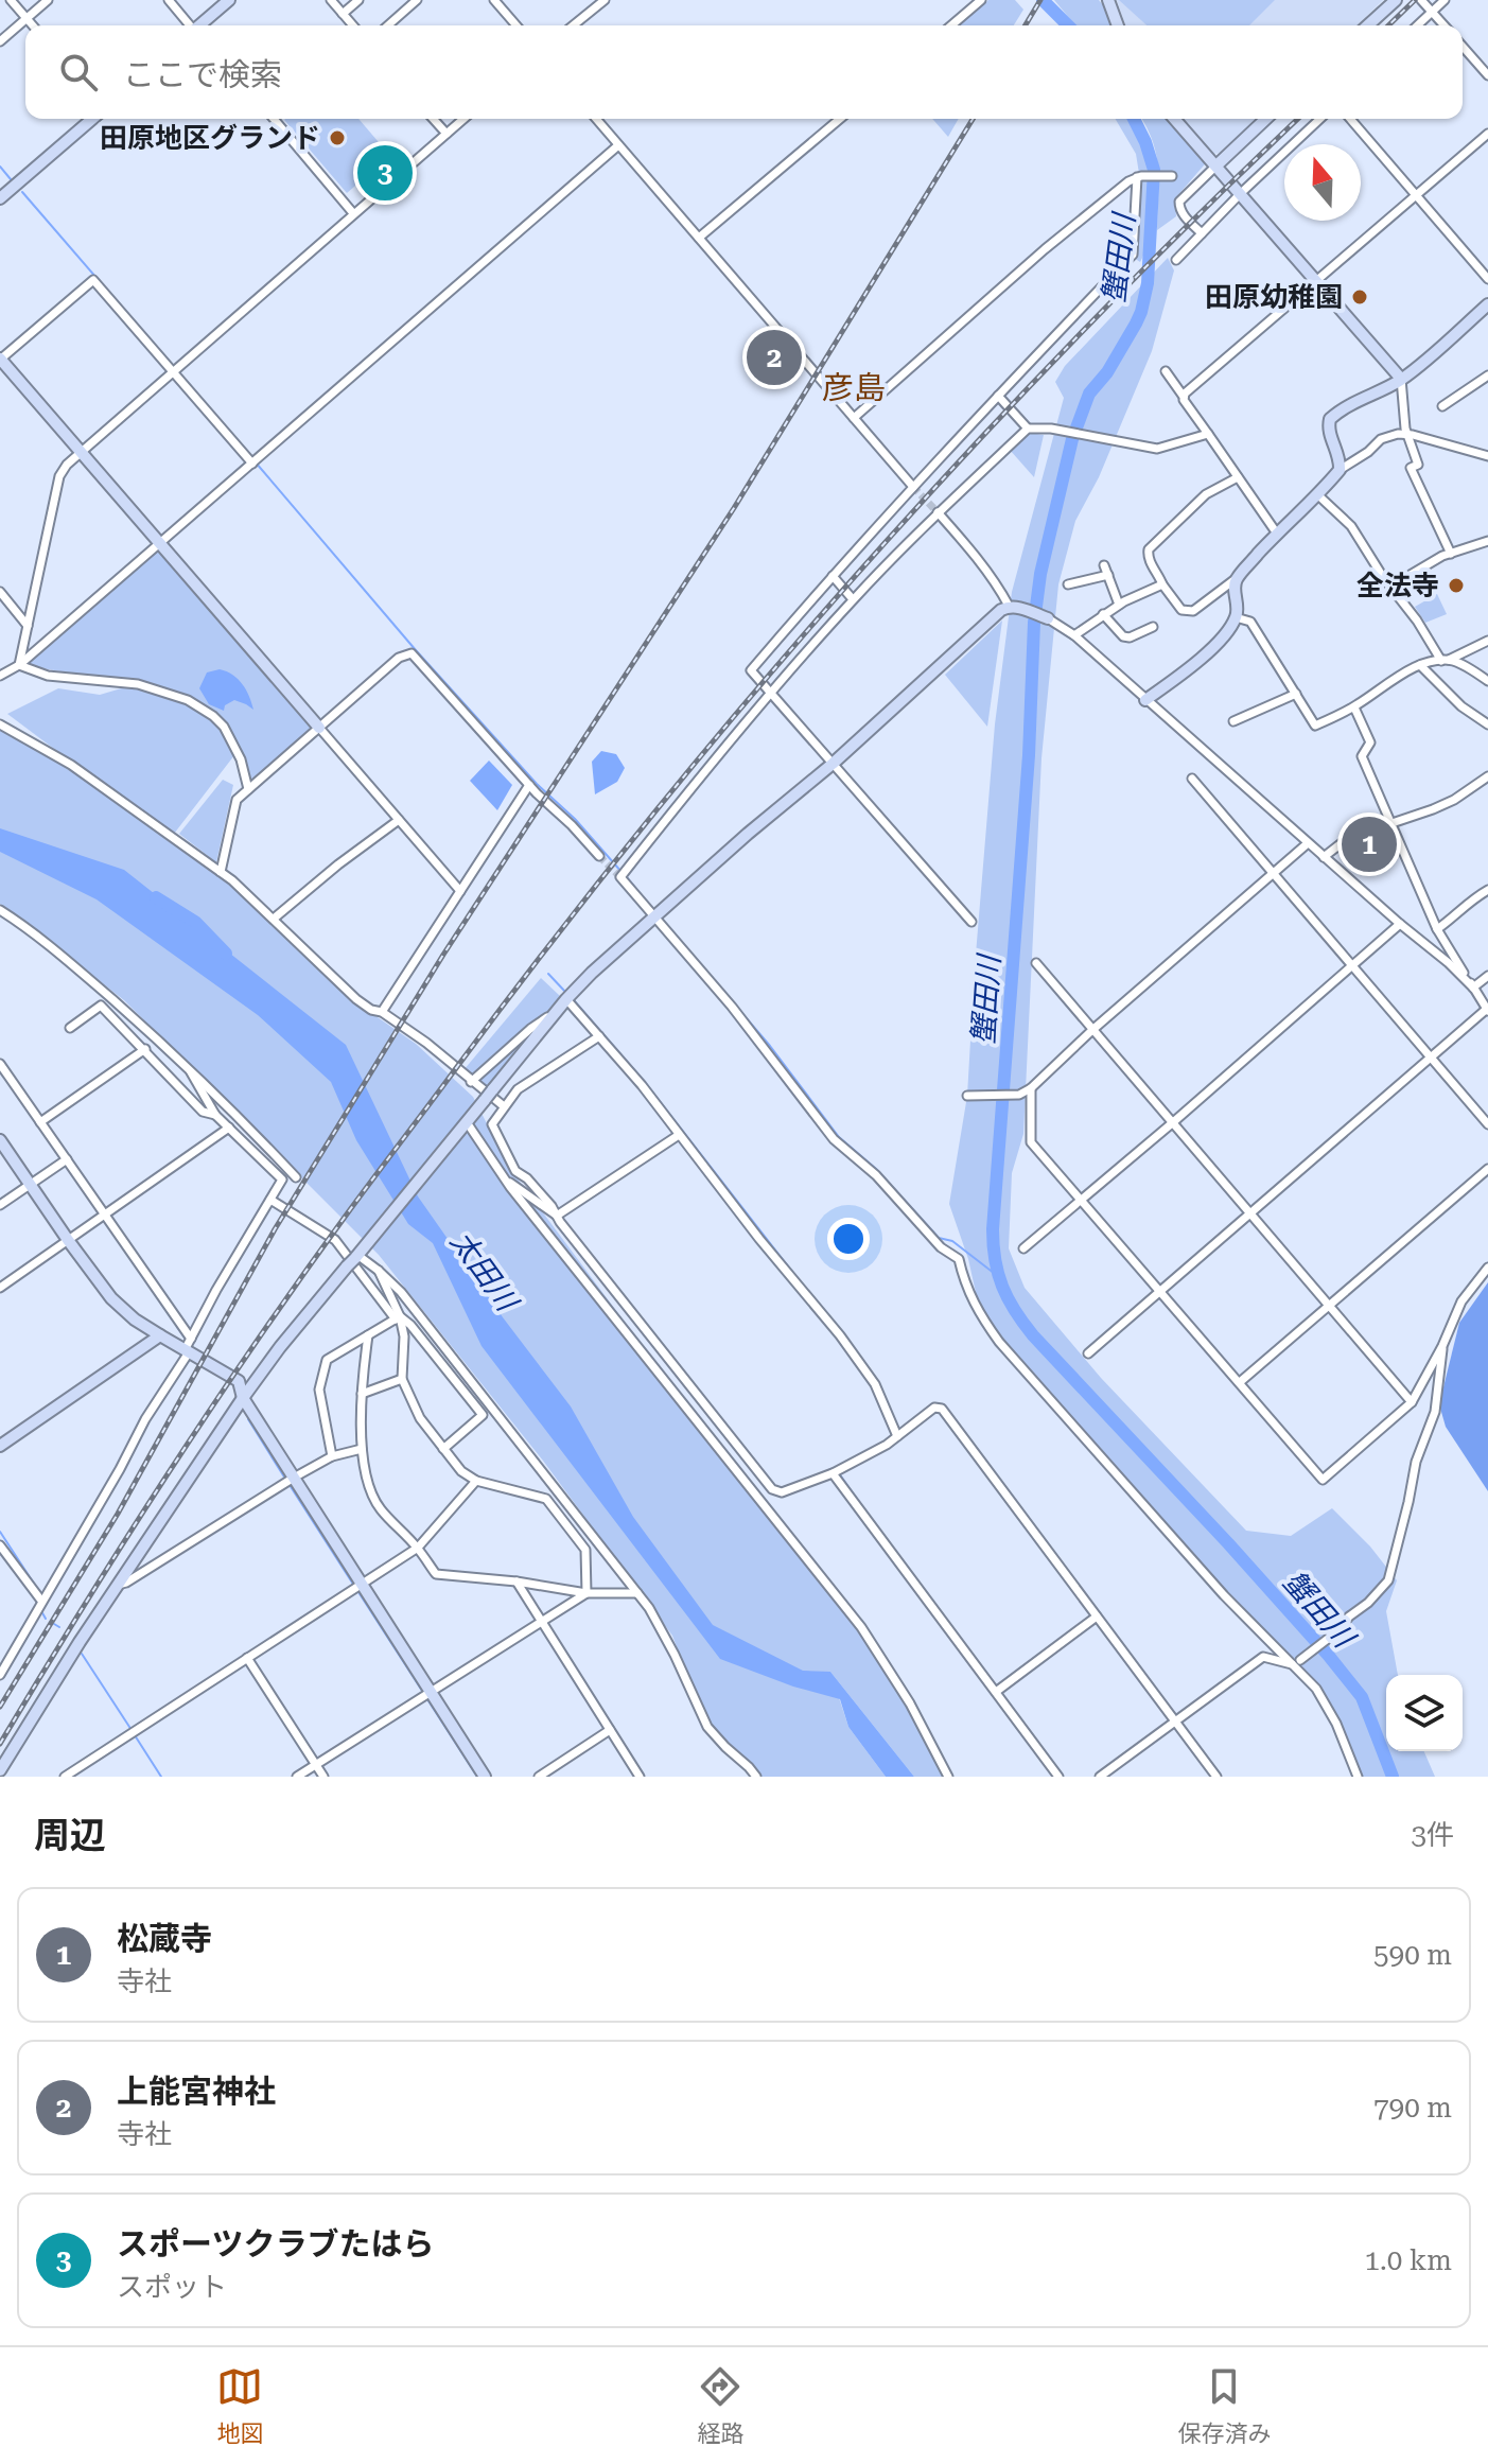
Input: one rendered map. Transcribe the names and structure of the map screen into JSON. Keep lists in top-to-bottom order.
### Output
{
  "districts": ["彦島"],
  "water": ["蟹田川", "太田川"],
  "places": ["田原地区グランド", "田原幼稚園", "全法寺"],
  "north": "top",
  "page": {
    "search": "ここで検索",
    "pins": ["3", "2", "1"],
    "heading": ["周辺", "3件"],
    "list": [
      {
        "mark": "1",
        "name": "松蔵寺",
        "note": "寺社",
        "value": "590 m"
      },
      {
        "mark": "2",
        "name": "上能宮神社",
        "note": "寺社",
        "value": "790 m"
      },
      {
        "mark": "3",
        "name": "スポーツクラブたはら",
        "note": "スポット",
        "value": "1.0 km"
      }
    ],
    "nav": ["地図", "経路", "保存済み"]
  }
}
